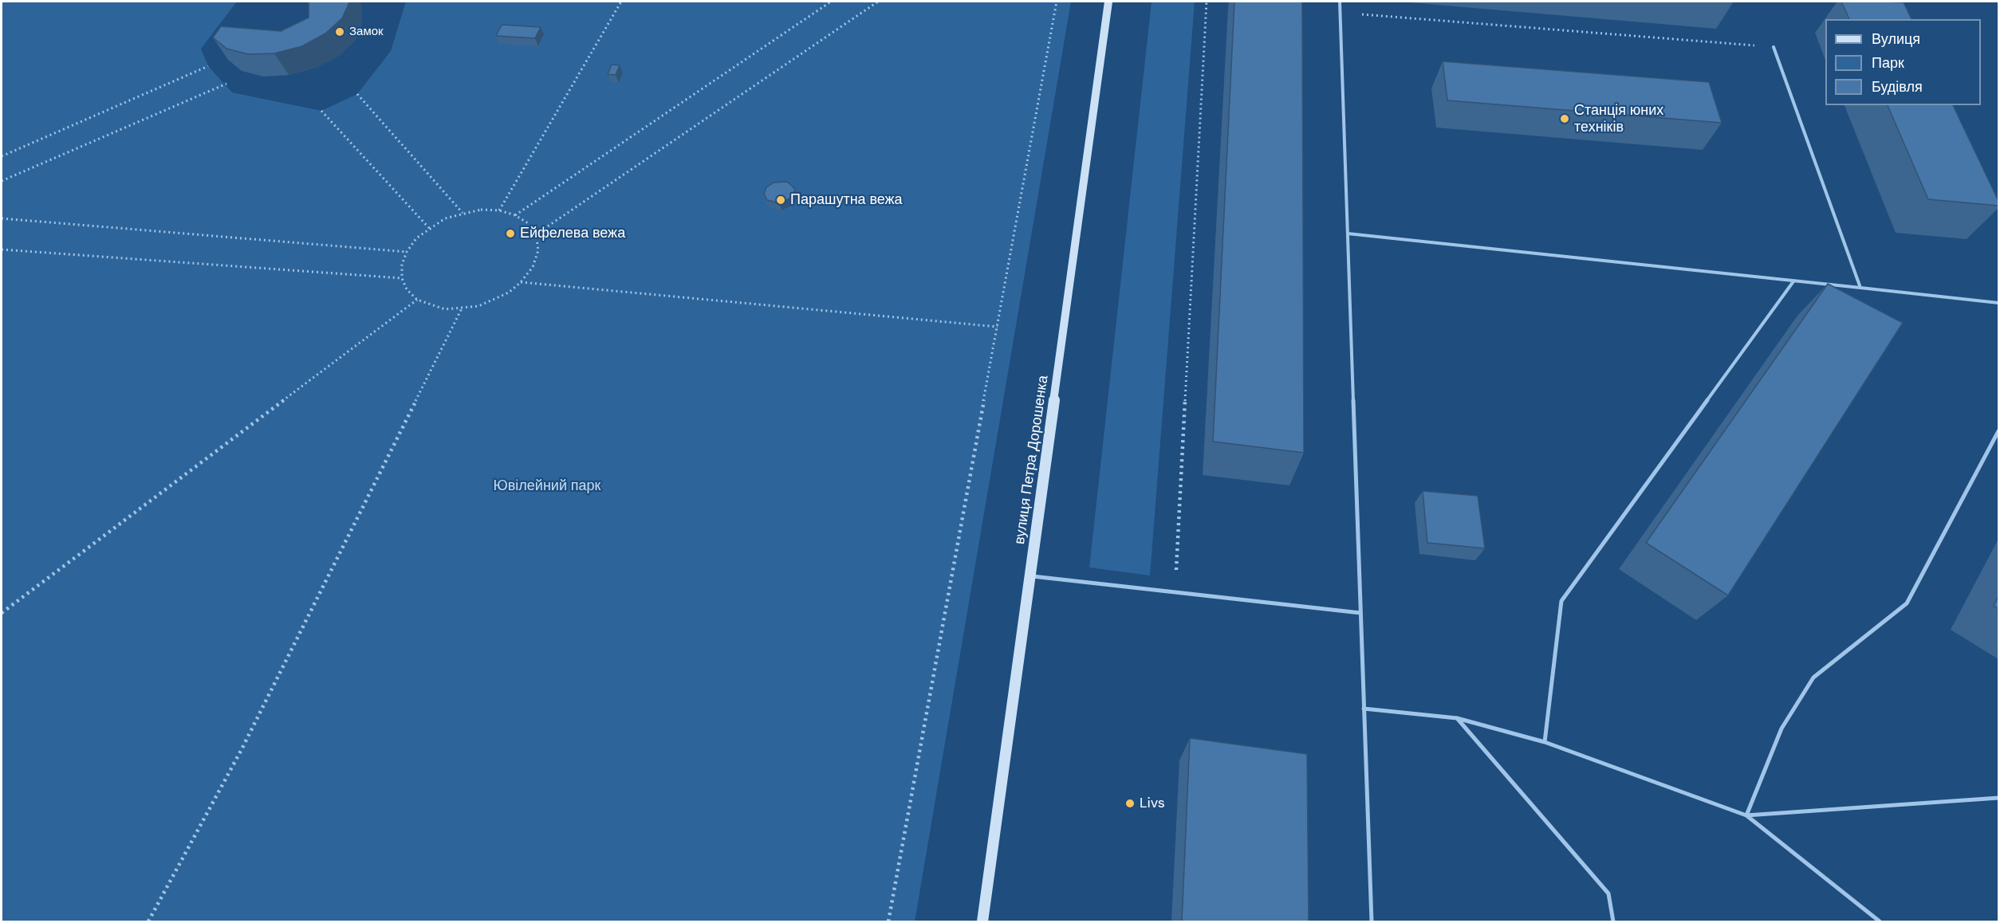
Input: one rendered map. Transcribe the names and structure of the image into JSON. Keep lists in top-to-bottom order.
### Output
{
  "streets": {
    "main road": ["вулиця Петра Дорошенка"]
  },
  "parks": ["Ювілейний парк"],
  "places": [
    "Замок",
    "Станція юних техніків",
    "Парашутна вежа",
    "Ейфелева вежа",
    "Livs"
  ],
  "legend": ["Вулиця", "Парк", "Будівля"]
}
